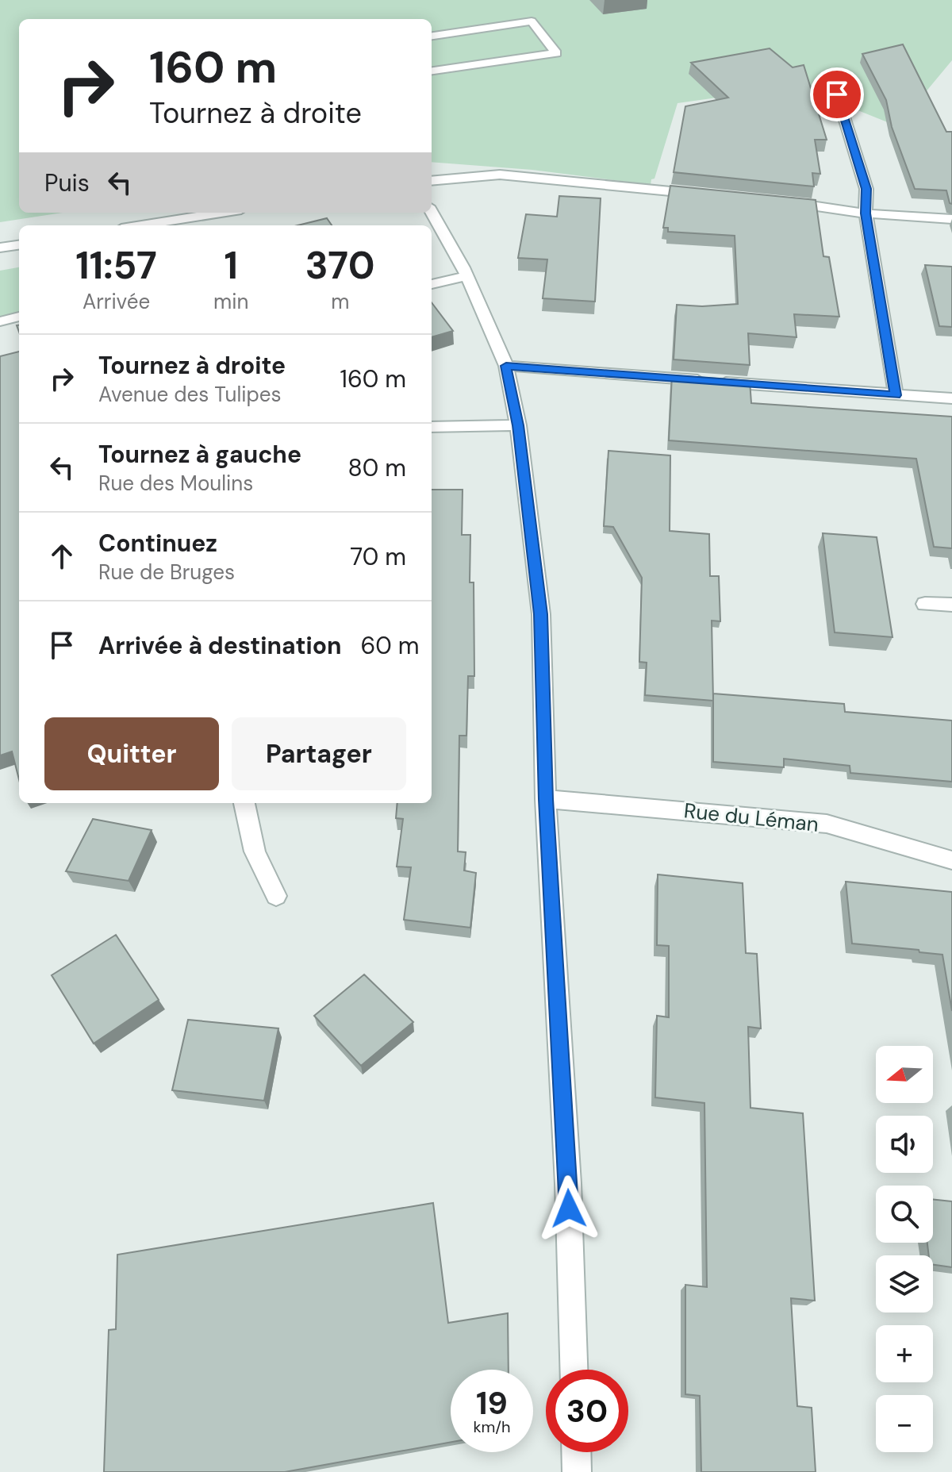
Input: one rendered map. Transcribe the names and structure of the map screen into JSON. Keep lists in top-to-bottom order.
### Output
{
  "streets": {
    "street": ["Rue du Léman"]
  },
  "north": "left",
  "page": {
    "turn": ["160 m", "Tournez à droite"],
    "then": "Puis",
    "eta": [
      "11:57",
      "Arrivée",
      "1",
      "min",
      "370",
      "m"
    ],
    "list": [
      {
        "name": "Tournez à droite",
        "note": "Avenue des Tulipes",
        "value": "160 m"
      },
      {
        "name": "Tournez à gauche",
        "note": "Rue des Moulins",
        "value": "80 m"
      },
      {
        "name": "Continuez",
        "note": "Rue de Bruges",
        "value": "70 m"
      },
      {
        "name": "Arrivée à destination",
        "value": "60 m"
      }
    ],
    "buttons": ["Quitter", "Partager"],
    "map_buttons": ["+", "−"],
    "speed": "19 km/h",
    "limit": "30"
  }
}
